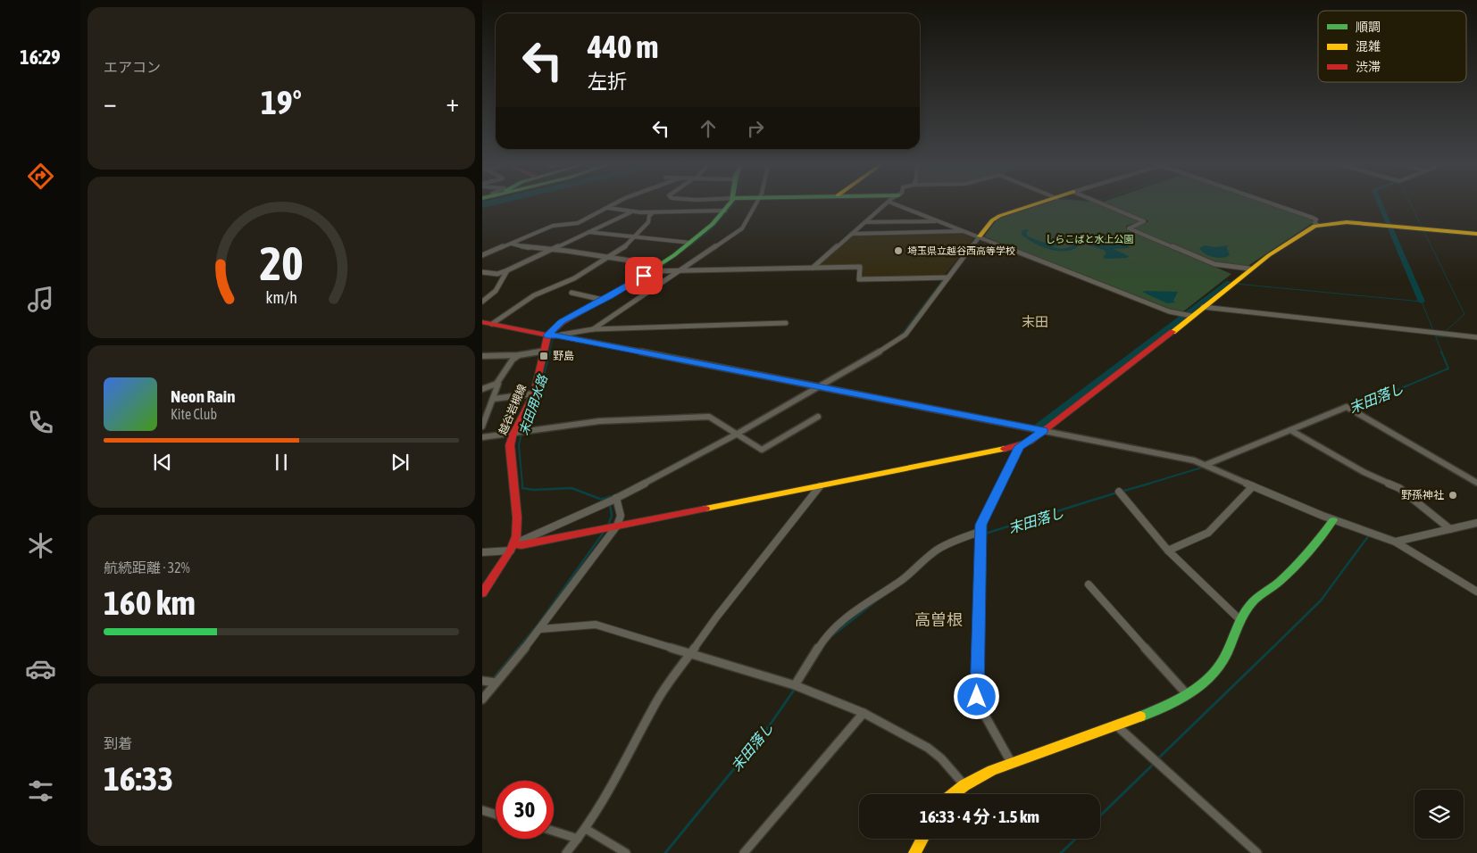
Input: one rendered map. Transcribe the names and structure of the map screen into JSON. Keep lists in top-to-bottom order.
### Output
{
  "streets": {
    "street": ["越谷岩槻線"]
  },
  "districts": ["末田", "高曽根"],
  "water": ["末田落し", "末田用水路"],
  "parks": ["しらこばと水上公園"],
  "places": {
    "other": ["埼玉県立越谷西高等学校", "野孫神社"],
    "transit": ["野島"]
  },
  "legend": ["順調", "混雑", "渋滞"],
  "page": {
    "tabs": "16:29",
    "tile": [
      "エアコン",
      ["航続距離 · 32%", "160 km"],
      ["到着", "16:33"]
    ],
    "turn": ["440 m", "左折"],
    "heat": ["−", "19°", "+"],
    "song": ["Neon Rain", "Kite Club"],
    "limit": "30",
    "trip": "16:33 · 4 分 · 1.5 km",
    "gauge": ["20", "km/h"]
  }
}
